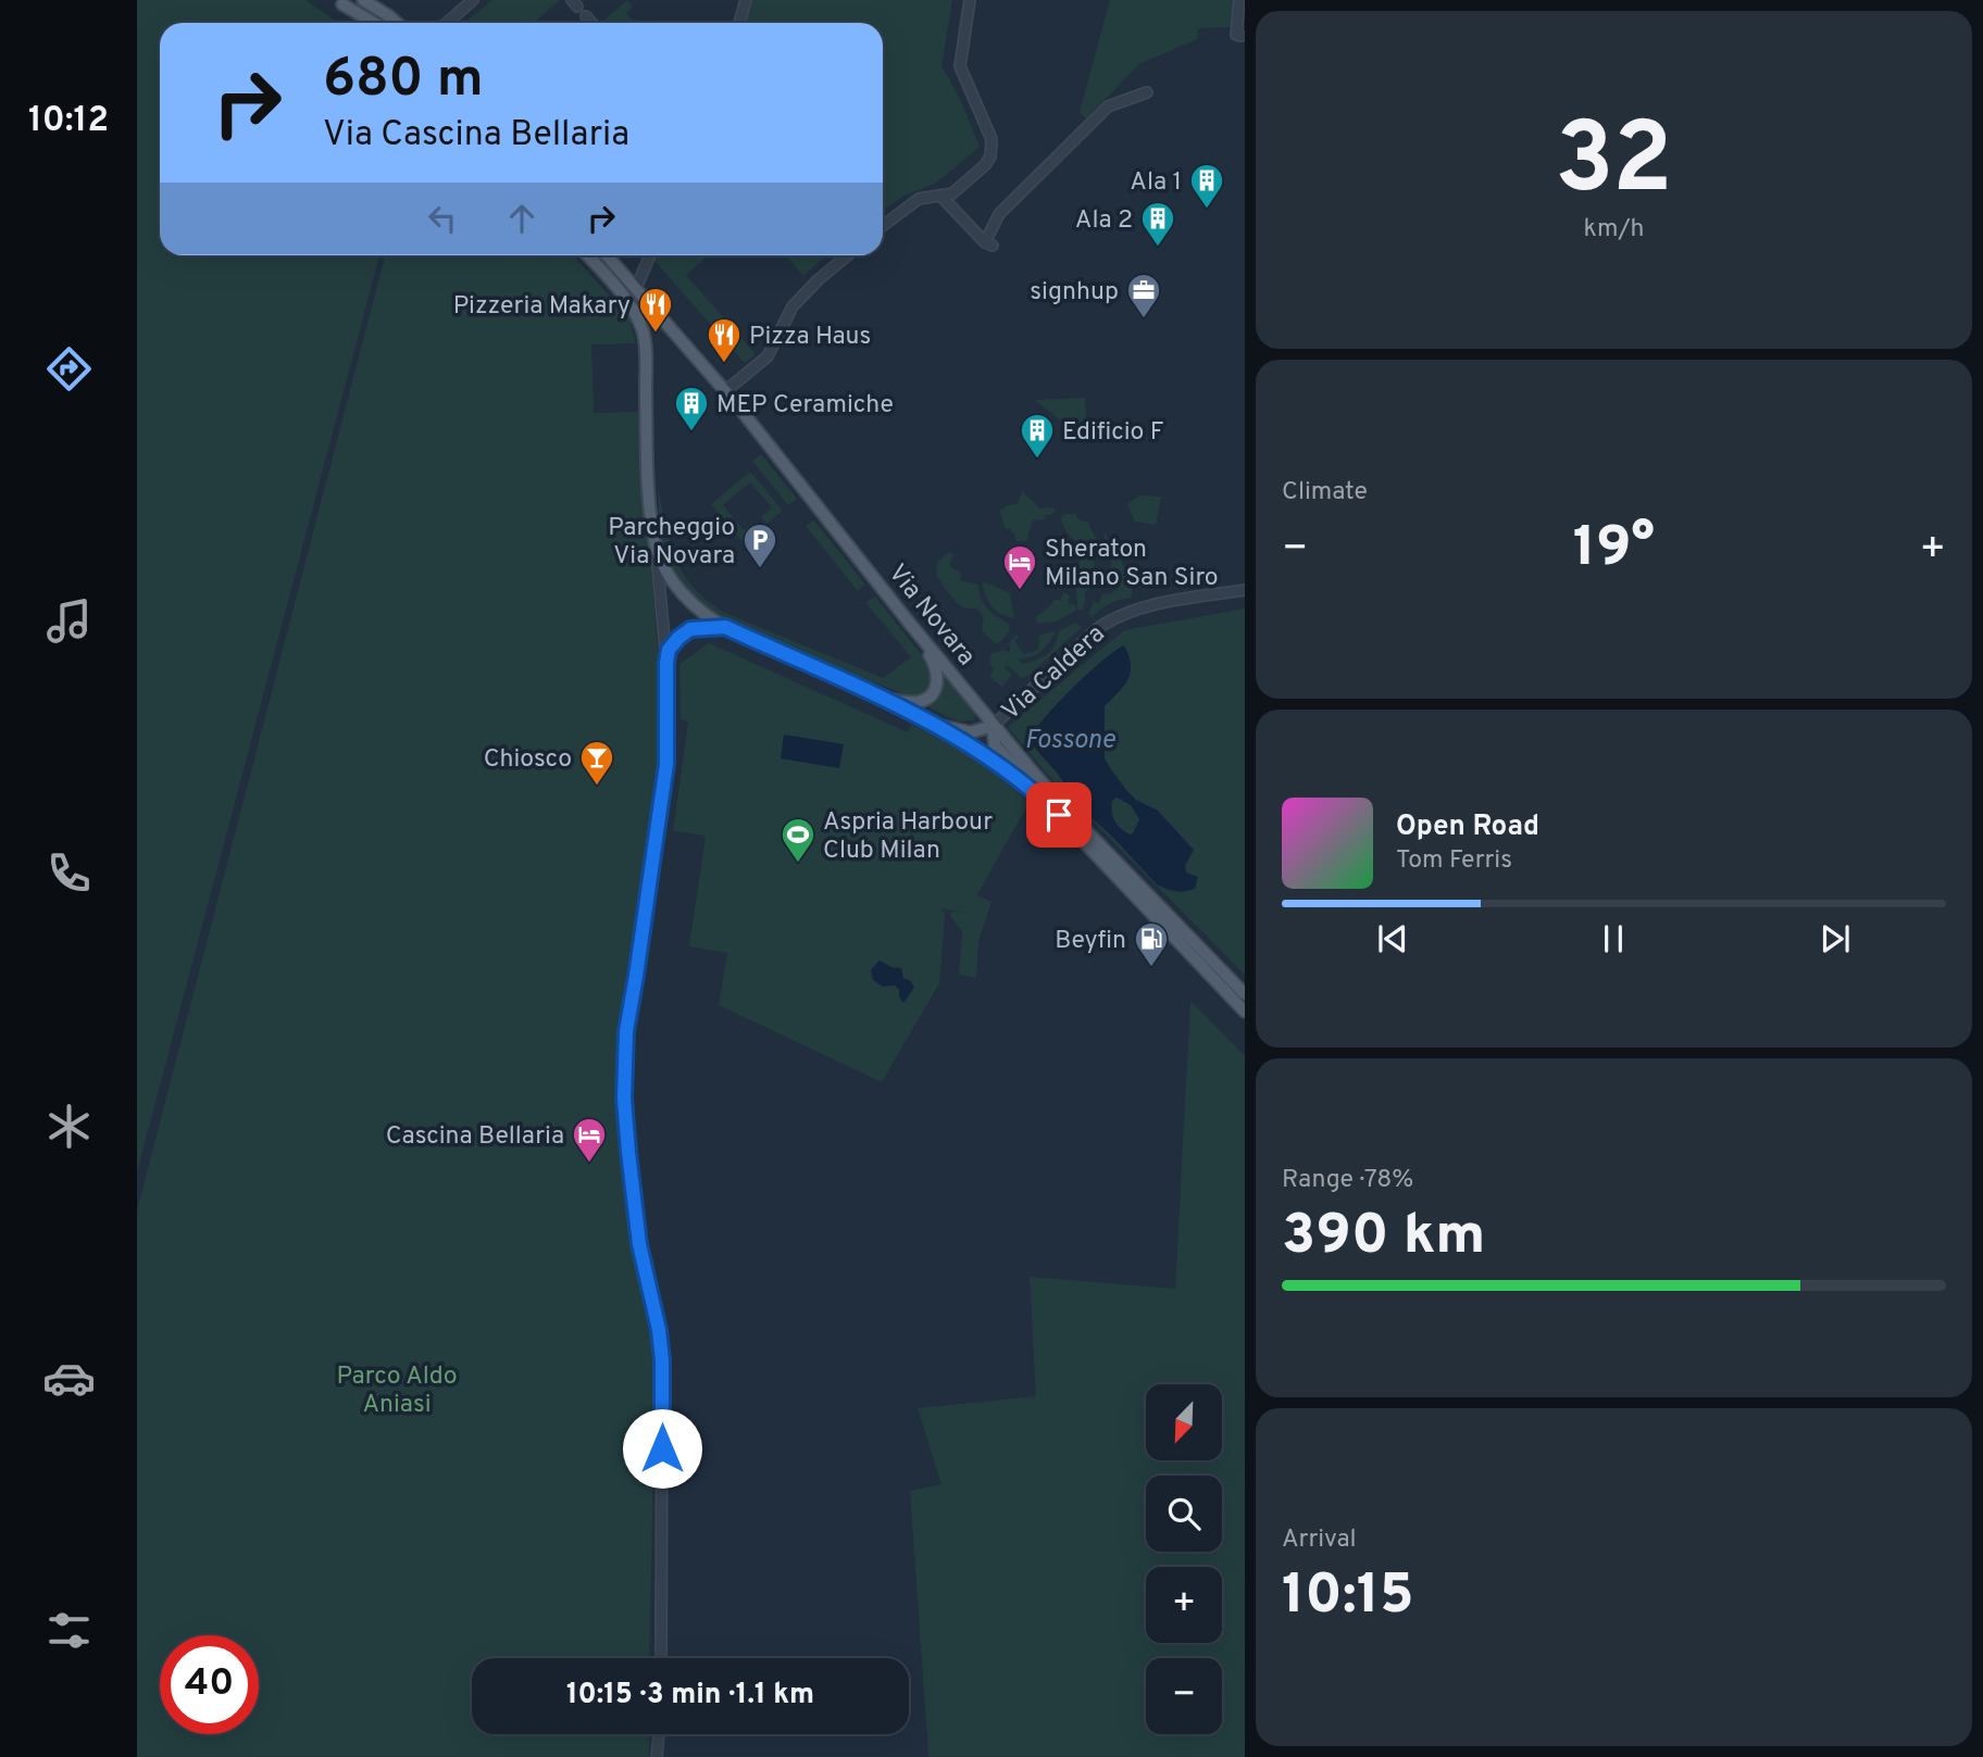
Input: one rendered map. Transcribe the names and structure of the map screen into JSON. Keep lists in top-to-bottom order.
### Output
{
  "streets": {
    "main road": ["Via Novara"],
    "street": ["Via Caldera"]
  },
  "crossings": [
    ["Via Novara", "Via Caldera"]
  ],
  "water": ["Fossone"],
  "parks": ["Parco Aldo Aniasi"],
  "places": {
    "building": [
      "Ala 1",
      "Ala 2",
      "MEP Ceramiche",
      "Edificio F"
    ],
    "office": ["signhup"],
    "restaurant": ["Pizzeria Makary", "Pizza Haus"],
    "parking": ["Parcheggio Via Novara"],
    "hotel": ["Sheraton Milano San Siro", "Cascina Bellaria"],
    "bar": ["Chiosco"],
    "sports": ["Aspria Harbour Club Milan"],
    "fuel station": ["Beyfin"]
  },
  "north": "bottom left",
  "page": {
    "tabs": "10:12",
    "tile": [
      ["32", "km/h"],
      "Climate",
      ["Range · 78%", "390 km"],
      ["Arrival", "10:15"]
    ],
    "turn": ["680 m", "Via Cascina Bellaria"],
    "heat": ["−", "19°", "+"],
    "song": ["Open Road", "Tom Ferris"],
    "map_buttons": ["+", "−"],
    "limit": "40",
    "trip": "10:15 · 3 min · 1.1 km"
  }
}
